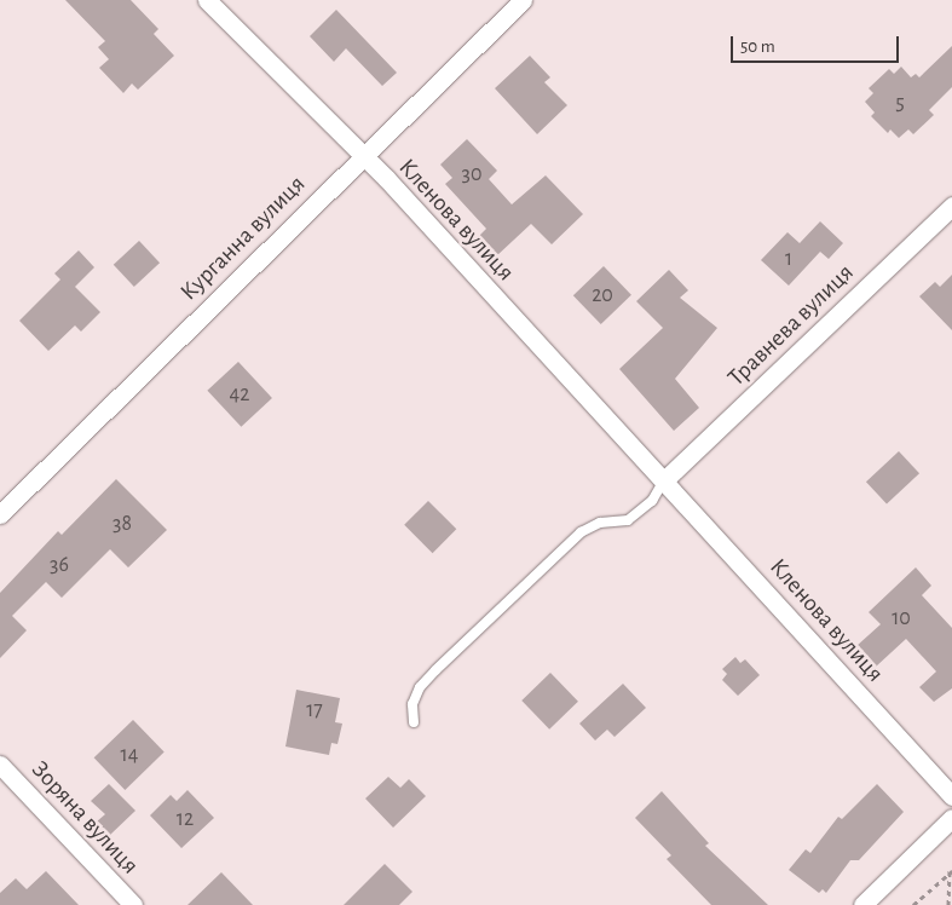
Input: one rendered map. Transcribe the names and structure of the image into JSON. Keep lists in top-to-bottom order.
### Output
{
  "streets": {
    "street": [
      "Кленова вулиця",
      "Курганна вулиця",
      "Травнева вулиця",
      "Зоряна вулиця"
    ]
  },
  "crossings": [
    ["Кленова вулиця", "Курганна вулиця"],
    ["Кленова вулиця", "Травнева вулиця"]
  ],
  "house_numbers": [
    "5",
    "30",
    "1",
    "20",
    "42",
    "38",
    "36",
    "10",
    "17",
    "14",
    "12"
  ],
  "scale_bar": "50 m"
}
